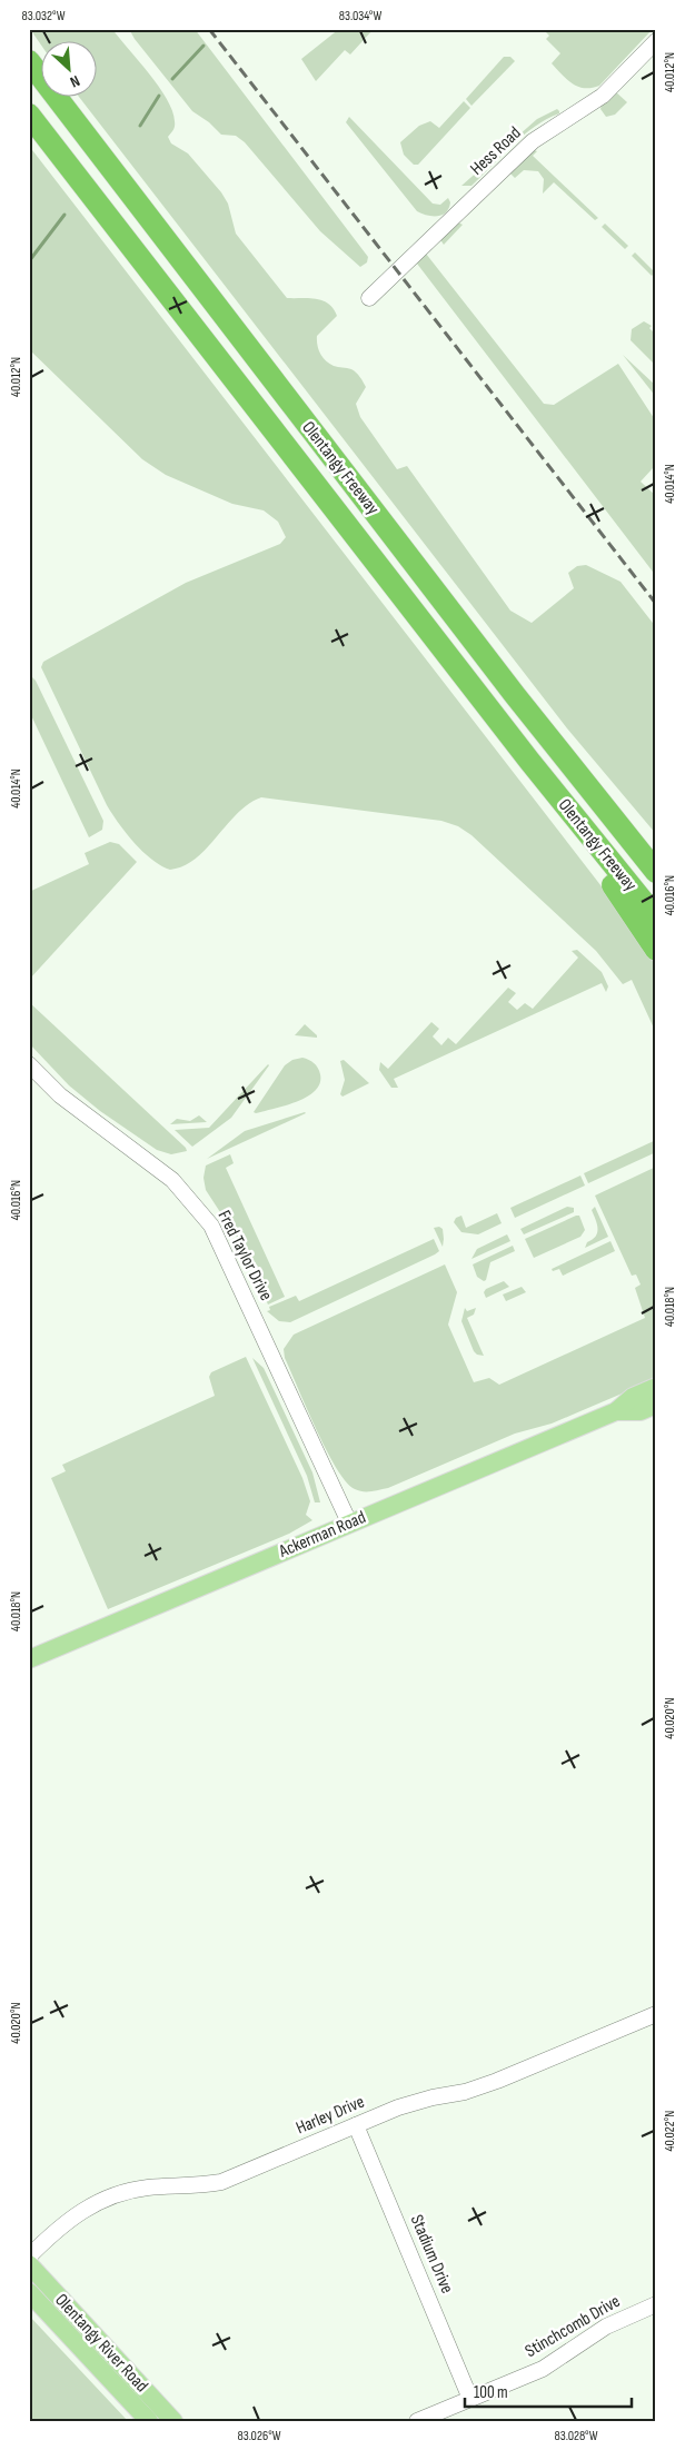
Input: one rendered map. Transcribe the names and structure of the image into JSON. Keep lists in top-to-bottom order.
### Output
{
  "streets": {
    "highway": ["Olentangy Freeway"],
    "main road": ["Ackerman Road", "Olentangy River Road"],
    "street": [
      "Hess Road",
      "Fred Taylor Drive",
      "Harley Drive",
      "Stadium Drive",
      "Stinchcomb Drive"
    ]
  },
  "crossings": [
    ["Fred Taylor Drive", "Ackerman Road"],
    ["Harley Drive", "Stadium Drive"],
    ["Stadium Drive", "Stinchcomb Drive"]
  ],
  "scale_bar": "100 m",
  "north": "bottom right",
  "coordinates": [
    "83.032°W",
    "83.034°W",
    "40.012°N",
    "40.014°N",
    "40.016°N",
    "40.018°N",
    "40.020°N",
    "40.022°N",
    "83.026°W",
    "83.028°W"
  ]
}
